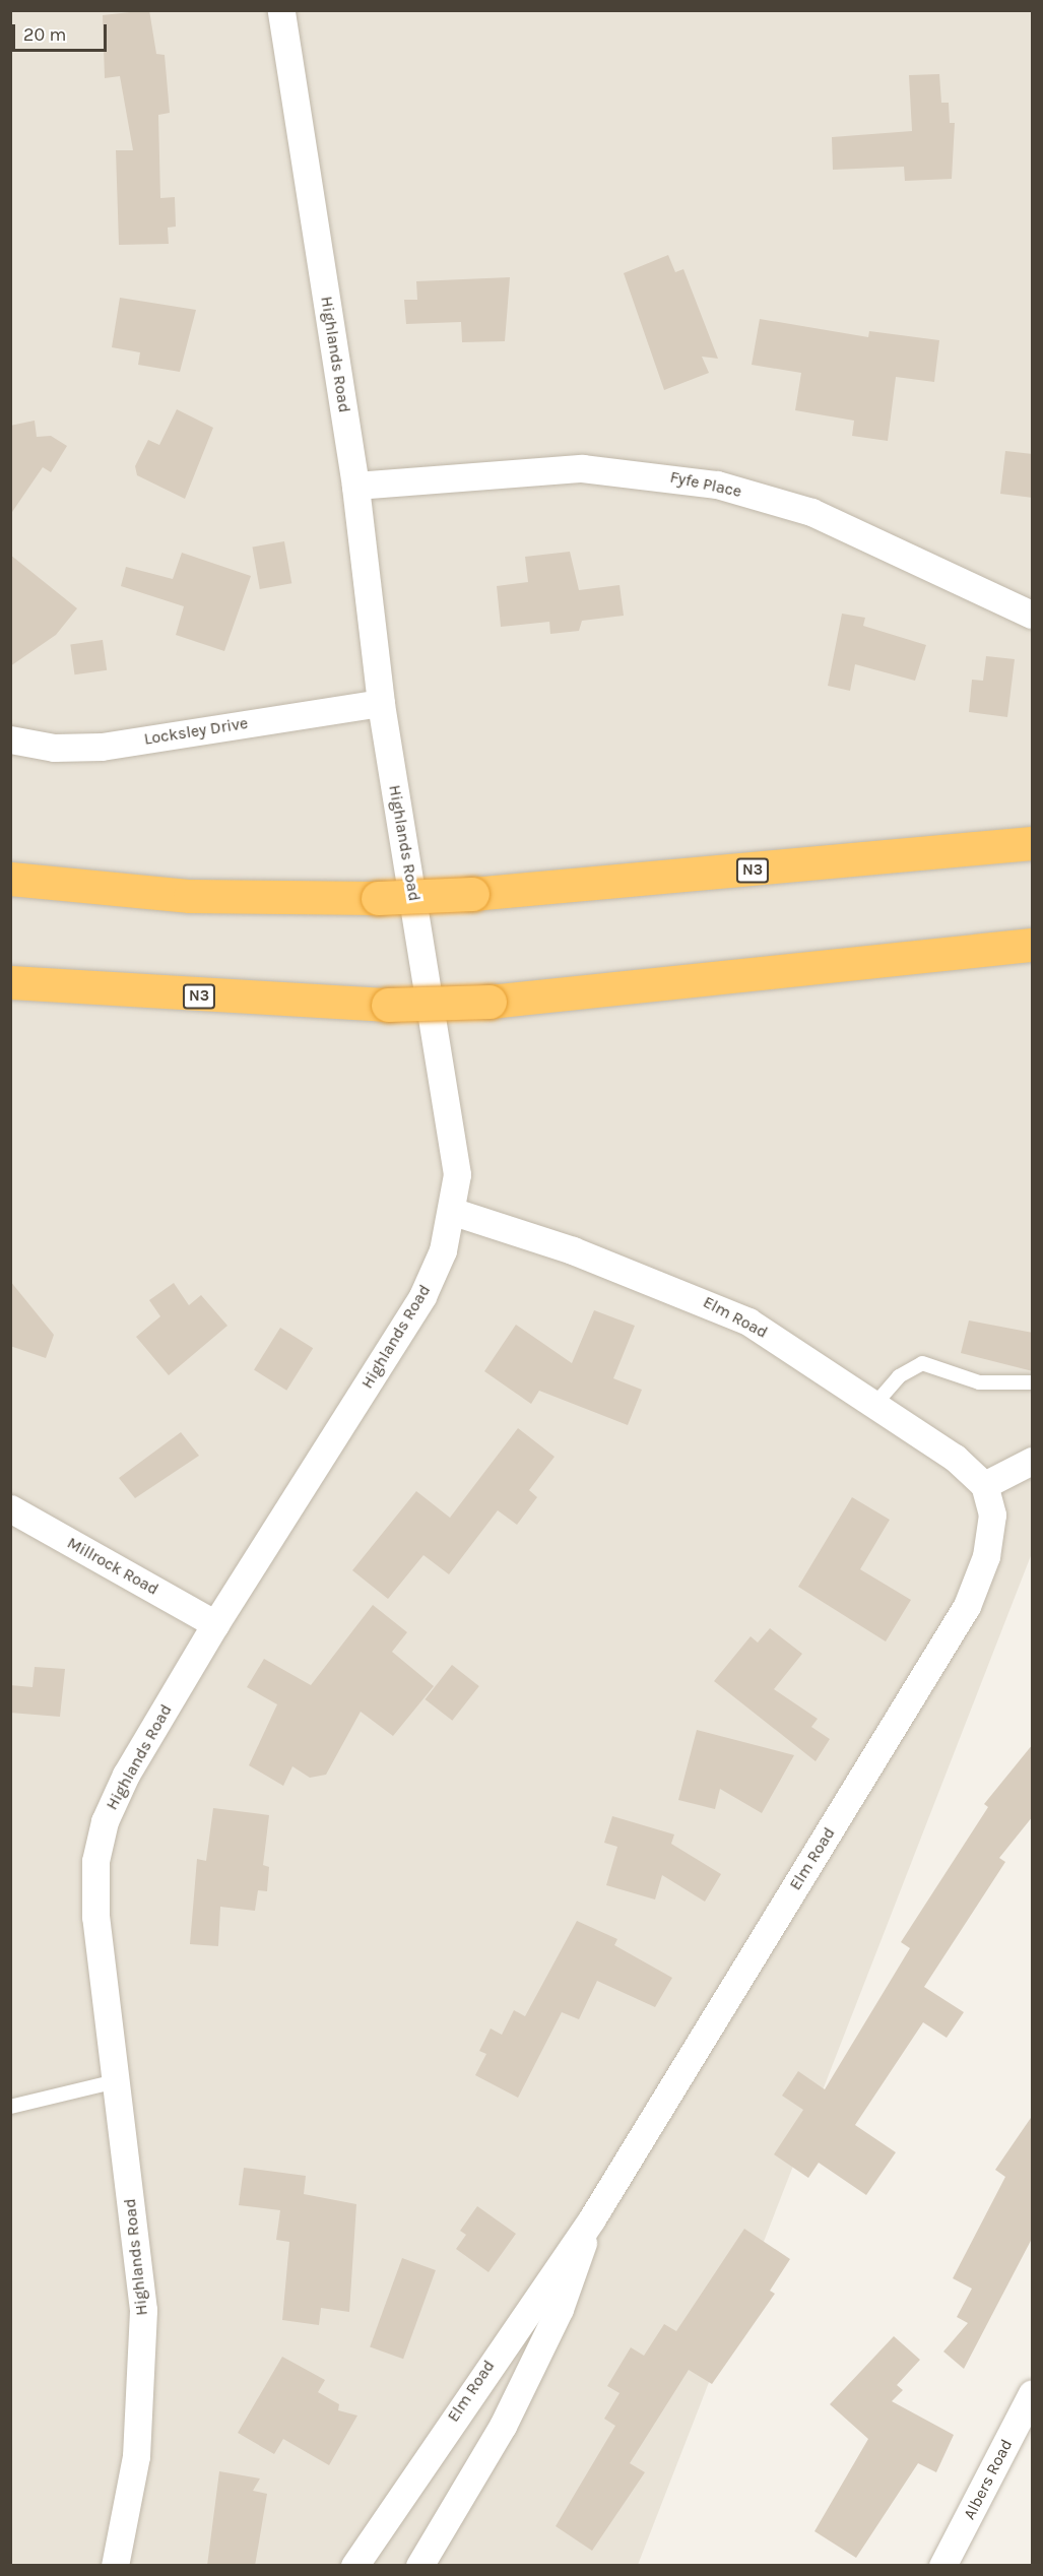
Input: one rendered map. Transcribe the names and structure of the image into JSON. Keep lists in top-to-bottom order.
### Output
{
  "streets": {
    "highway": ["N3"],
    "street": [
      "Highlands Road",
      "Fyfe Place",
      "Locksley Drive",
      "Elm Road",
      "Millrock Road",
      "Albers Road"
    ]
  },
  "crossings": [
    ["Highlands Road", "Fyfe Place"],
    ["Highlands Road", "Locksley Drive"],
    ["Highlands Road", "Elm Road"],
    ["Highlands Road", "Millrock Road"]
  ],
  "scale_bar": "20 m"
}
